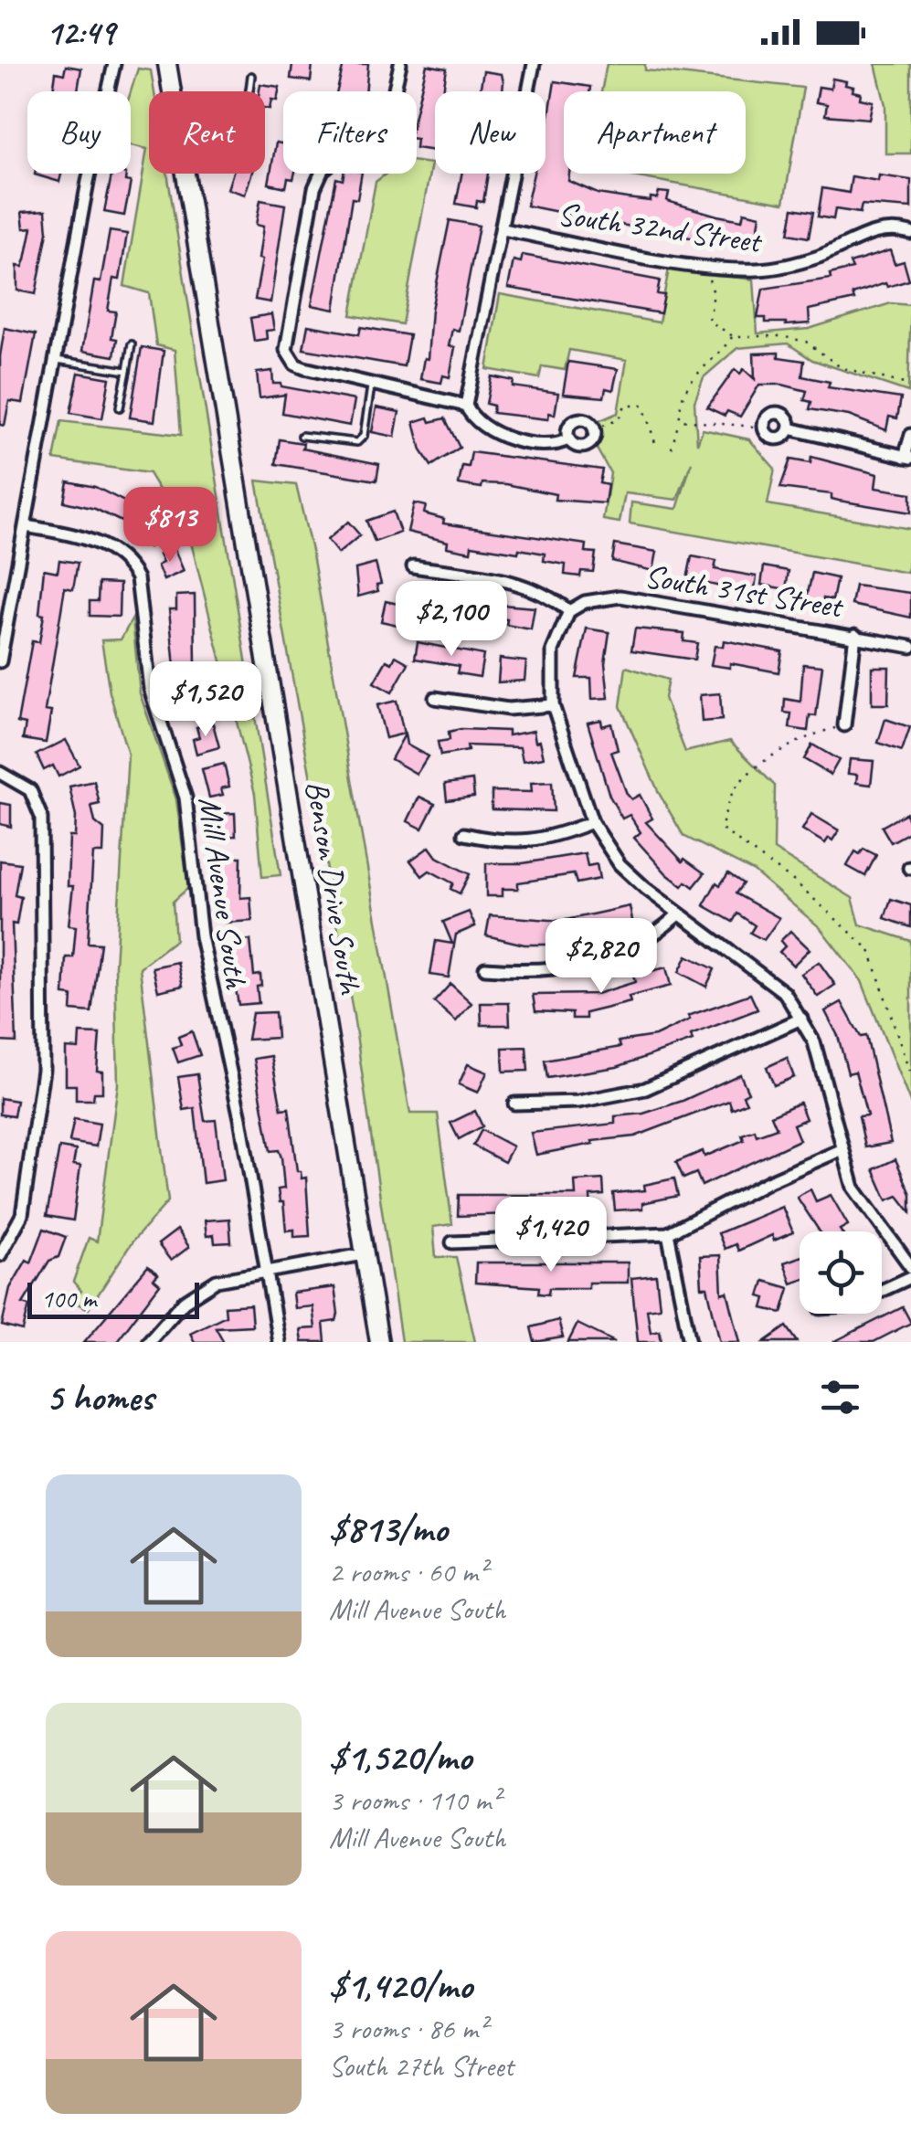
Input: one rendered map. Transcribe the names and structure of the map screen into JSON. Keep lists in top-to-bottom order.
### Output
{
  "streets": {
    "main road": ["Benson Drive South"],
    "street": ["South 32nd Street", "South 31st Street", "Mill Avenue South"]
  },
  "scale_bar": "100 m",
  "page": {
    "status": "12:49",
    "chip": [
      "Buy",
      "Rent",
      "Filters",
      "New",
      "Apartment"
    ],
    "price": [
      "$813",
      "$2,100",
      "$1,520",
      "$2,820",
      "$1,420"
    ],
    "scale": "100 m",
    "heading": "5 homes",
    "list": [
      {
        "name": "$813/mo",
        "note": "2 rooms · 60 m² · Mill Avenue South"
      },
      {
        "name": "$1,520/mo",
        "note": "3 rooms · 110 m² · Mill Avenue South"
      },
      {
        "name": "$1,420/mo",
        "note": "3 rooms · 86 m² · South 27th Street"
      }
    ]
  }
}
